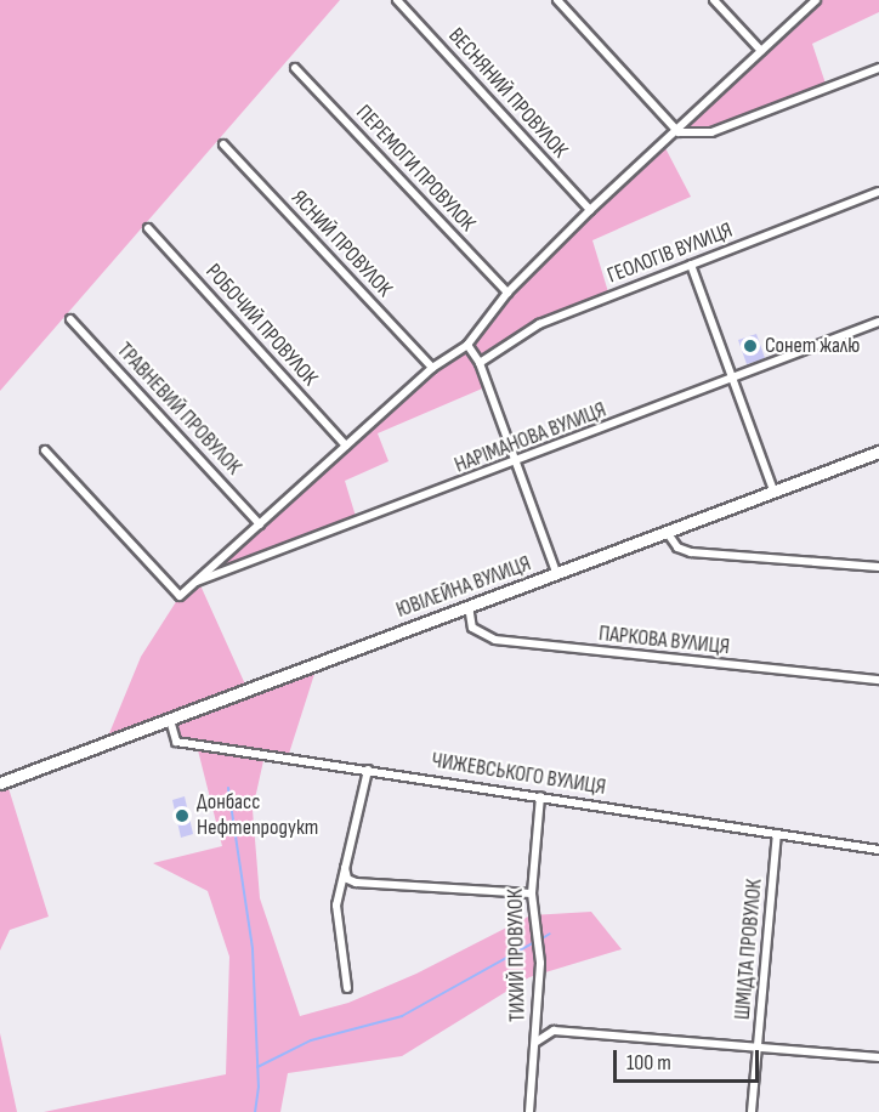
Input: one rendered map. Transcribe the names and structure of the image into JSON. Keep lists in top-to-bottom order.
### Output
{
  "streets": {
    "street": [
      "ВЕСНЯНИЙ ПРОВУЛОК",
      "ПЕРЕМОГИ ПРОВУЛОК",
      "ЯСНИЙ ПРОВУЛОК",
      "ГЕОЛОГІВ ВУЛИЦЯ",
      "РОБОЧИЙ ПРОВУЛОК",
      "ТРАВНЕВИЙ ПРОВУЛОК",
      "НАРІМАНОВА ВУЛИЦЯ",
      "ЮВІЛЕЙНА ВУЛИЦЯ",
      "ПАРКОВА ВУЛИЦЯ",
      "ЧИЖЕВСЬКОГО ВУЛИЦЯ",
      "ШМІДТА ПРОВУЛОК",
      "ТИХИЙ ПРОВУЛОК"
    ]
  },
  "crossings": [
    ["ЮВІЛЕЙНА ВУЛИЦЯ", "ПАРКОВА ВУЛИЦЯ"],
    ["ЮВІЛЕЙНА ВУЛИЦЯ", "ЧИЖЕВСЬКОГО ВУЛИЦЯ"],
    ["ЧИЖЕВСЬКОГО ВУЛИЦЯ", "ШМІДТА ПРОВУЛОК"],
    ["ЧИЖЕВСЬКОГО ВУЛИЦЯ", "ТИХИЙ ПРОВУЛОК"]
  ],
  "places": ["Сонет жалю", "Донбасс Нефтепродукт"],
  "scale_bar": "100 m"
}
